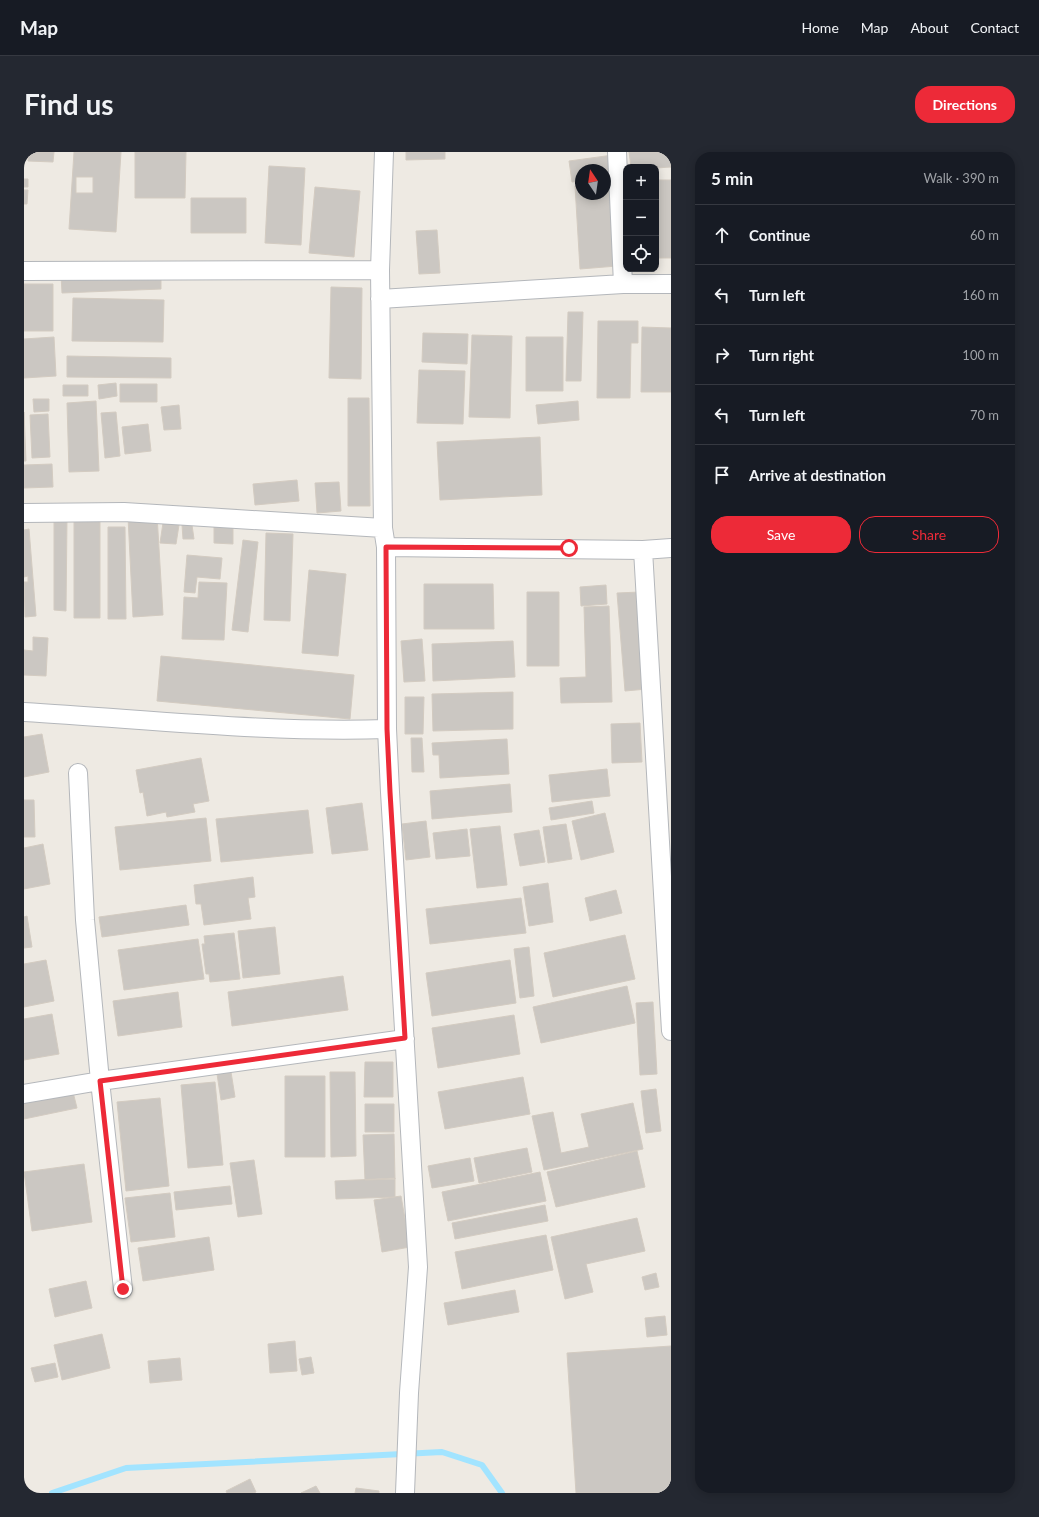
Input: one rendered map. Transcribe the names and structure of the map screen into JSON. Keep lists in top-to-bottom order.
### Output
{
  "north": "top",
  "page": {
    "header": "Map",
    "nav": [
      "Home",
      "Map",
      "About",
      "Contact"
    ],
    "buttons": [
      "Directions",
      ["Save", "Share"]
    ],
    "title": "Find us",
    "heading": ["5 min", "Walk · 390 m"],
    "map_buttons": ["+", "−"],
    "list": [
      ["Continue", "60 m"],
      ["Turn left", "160 m"],
      ["Turn right", "100 m"],
      ["Turn left", "70 m"],
      "Arrive at destination"
    ]
  }
}
